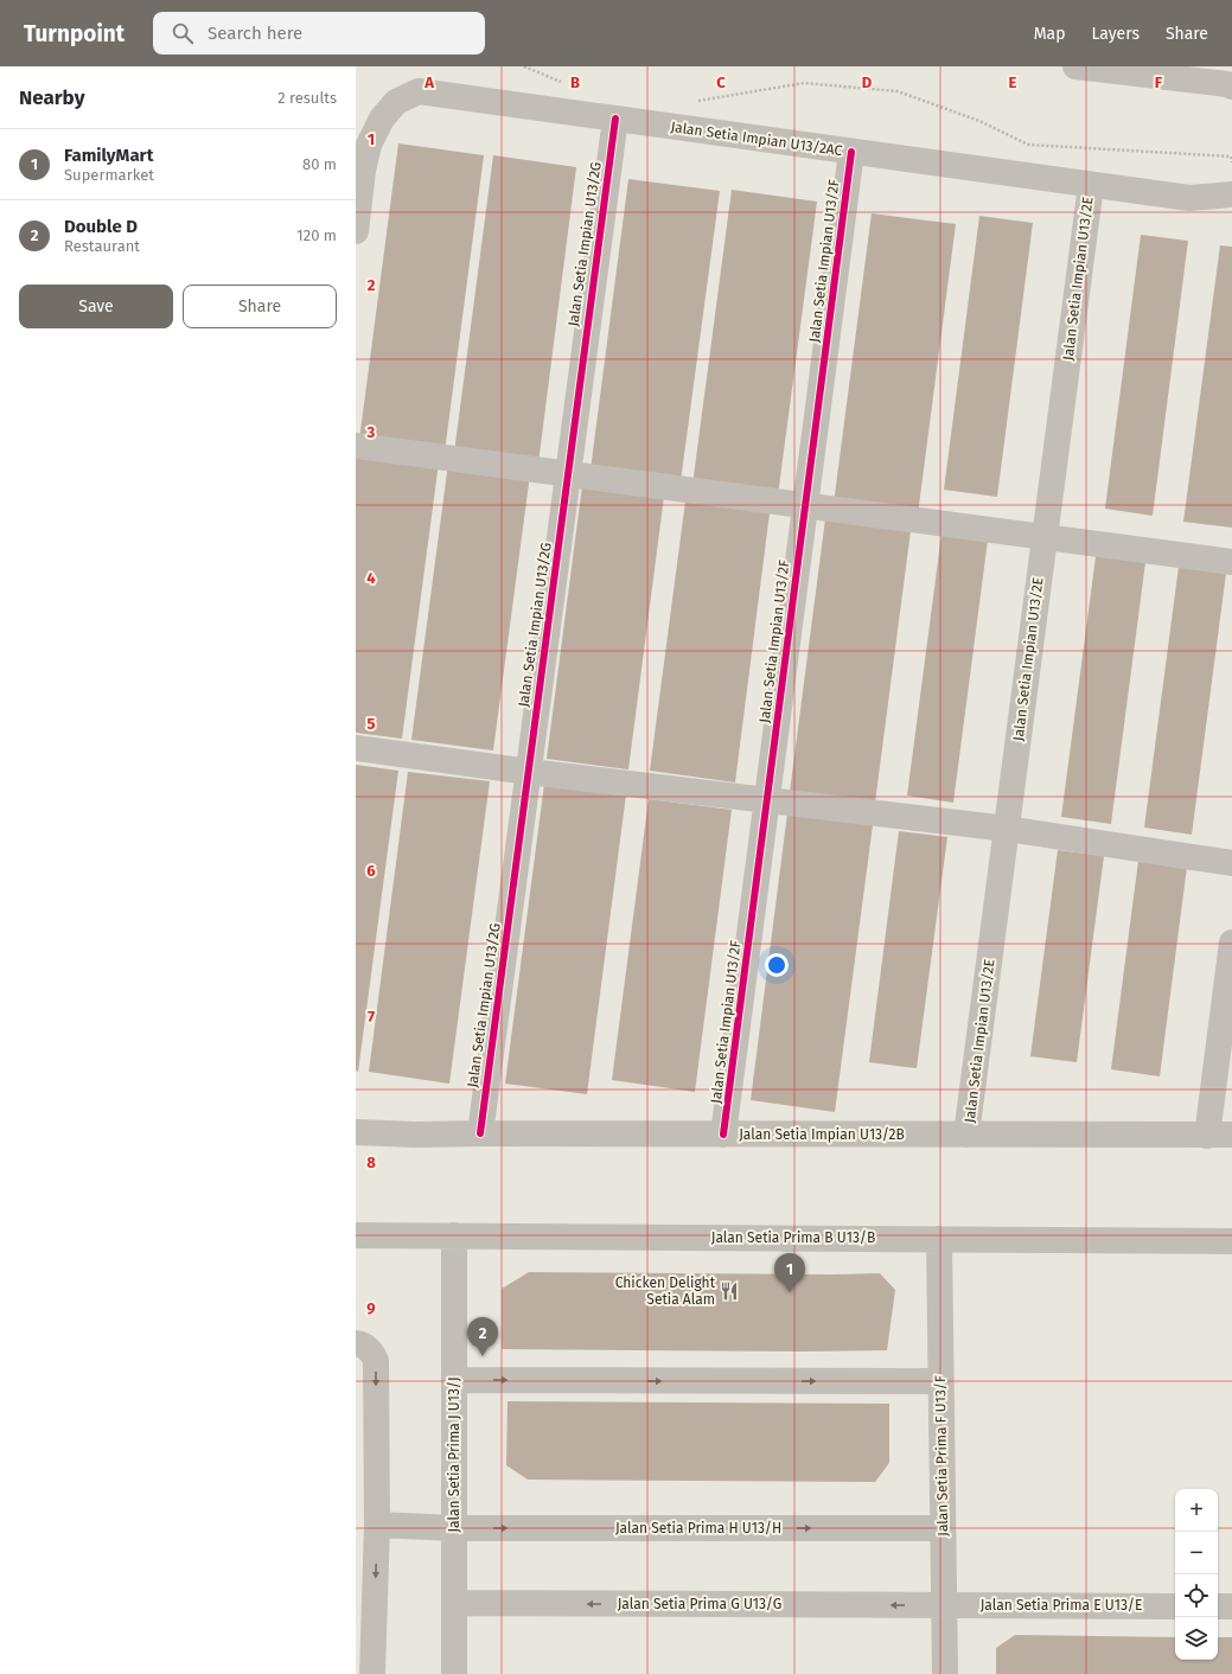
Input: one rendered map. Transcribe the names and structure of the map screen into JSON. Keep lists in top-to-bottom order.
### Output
{
  "streets": {
    "street": [
      "Jalan Setia Impian U13/2AC",
      "Jalan Setia Impian U13/2G",
      "Jalan Setia Impian U13/2F",
      "Jalan Setia Impian U13/2E",
      "Jalan Setia Impian U13/2B",
      "Jalan Setia Prima B U13/B",
      "Jalan Setia Prima J U13/J",
      "Jalan Setia Prima F U13/F",
      "Jalan Setia Prima H U13/H",
      "Jalan Setia Prima G U13/G",
      "Jalan Setia Prima E U13/E"
    ]
  },
  "crossings": [
    ["Jalan Setia Impian U13/2AC", "Jalan Setia Impian U13/2G"],
    ["Jalan Setia Impian U13/2AC", "Jalan Setia Impian U13/2F"],
    ["Jalan Setia Impian U13/2AC", "Jalan Setia Impian U13/2E"],
    ["Jalan Setia Impian U13/2G", "Jalan Setia Impian U13/2B"],
    ["Jalan Setia Impian U13/2F", "Jalan Setia Impian U13/2B"],
    ["Jalan Setia Impian U13/2E", "Jalan Setia Impian U13/2B"],
    ["Jalan Setia Prima B U13/B", "Jalan Setia Prima J U13/J"],
    ["Jalan Setia Prima B U13/B", "Jalan Setia Prima F U13/F"],
    ["Jalan Setia Prima J U13/J", "Jalan Setia Prima H U13/H"],
    ["Jalan Setia Prima J U13/J", "Jalan Setia Prima G U13/G"],
    ["Jalan Setia Prima F U13/F", "Jalan Setia Prima H U13/H"],
    ["Jalan Setia Prima F U13/F", "Jalan Setia Prima G U13/G"],
    ["Jalan Setia Prima F U13/F", "Jalan Setia Prima E U13/E"],
    ["Jalan Setia Prima G U13/G", "Jalan Setia Prima E U13/E"]
  ],
  "places": {
    "restaurant": ["Chicken Delight Setia Alam"]
  },
  "page": {
    "header": "Turnpoint",
    "search": "Search here",
    "nav": ["Map", "Layers", "Share"],
    "heading": ["Nearby", "2 results"],
    "list": [
      {
        "mark": "1",
        "name": "FamilyMart",
        "note": "Supermarket",
        "value": "80 m"
      },
      {
        "mark": "2",
        "name": "Double D",
        "note": "Restaurant",
        "value": "120 m"
      }
    ],
    "buttons": ["Save", "Share"],
    "pins": ["1", "2"],
    "map_buttons": ["+", "−"]
  },
  "grid": {
    "columns": [
      "A",
      "B",
      "C",
      "D",
      "E",
      "F"
    ],
    "rows": [
      "1",
      "2",
      "3",
      "4",
      "5",
      "6",
      "7",
      "8",
      "9"
    ]
  }
}
